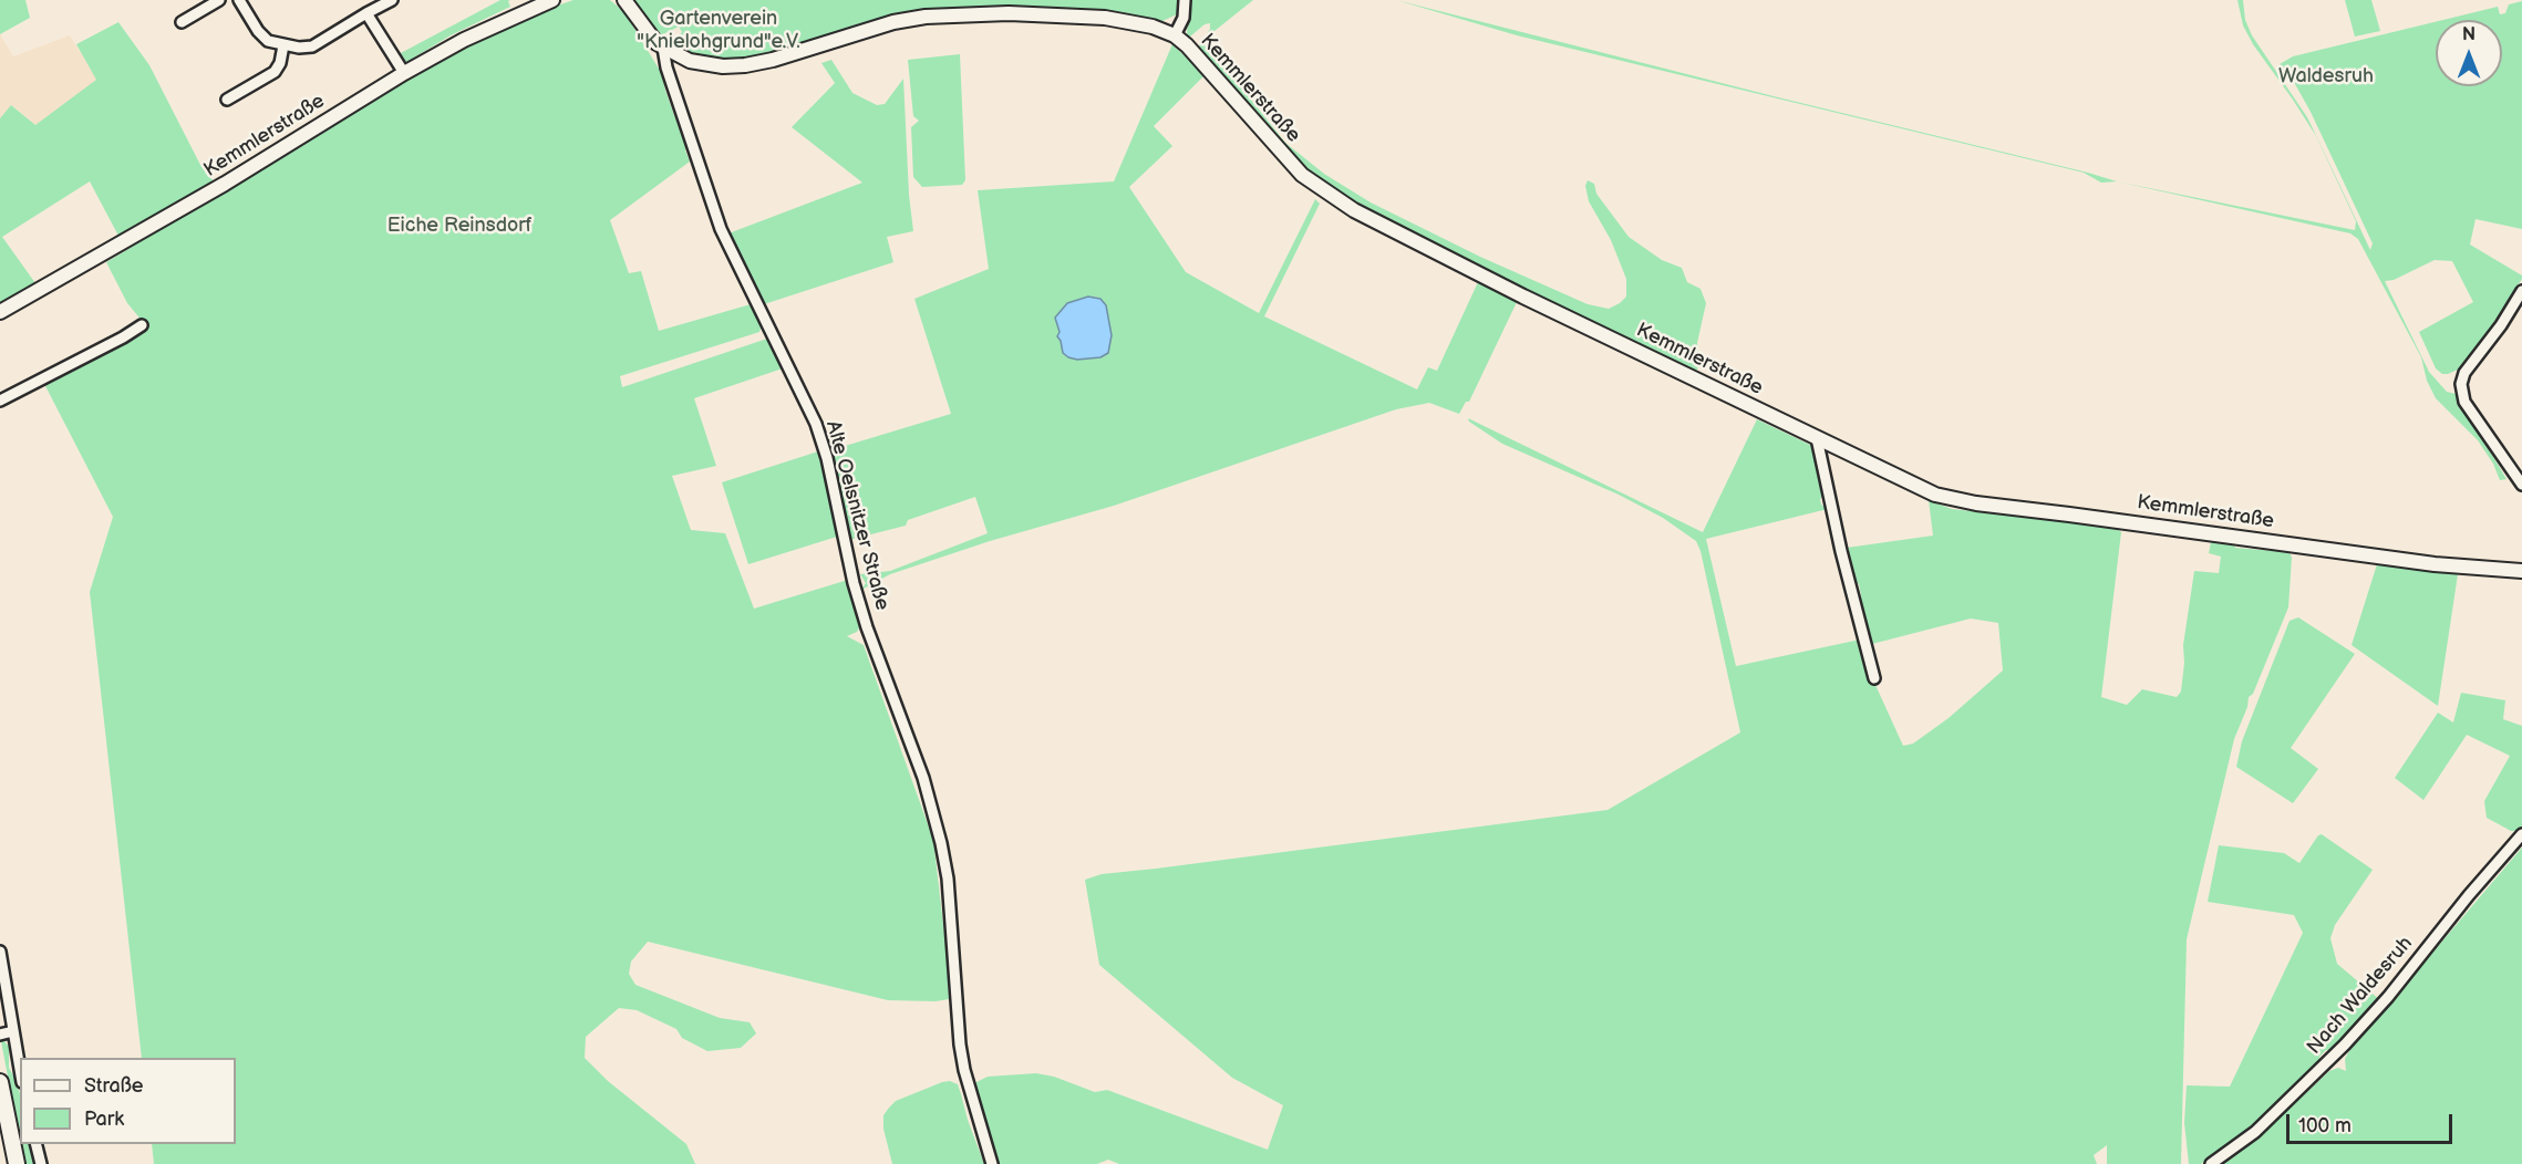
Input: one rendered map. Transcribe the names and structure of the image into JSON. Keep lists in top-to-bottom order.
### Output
{
  "streets": {
    "street": ["Kemmlerstraße", "Alte Oelsnitzer Straße", "Nach Waldesruh"]
  },
  "crossings": [
    ["Kemmlerstraße", "Alte Oelsnitzer Straße"]
  ],
  "parks": ["Gartenverein \"Knielohgrund\"e.V.", "Waldesruh", "Eiche Reinsdorf"],
  "legend": ["Straße", "Park"],
  "scale_bar": "100 m",
  "north": "top"
}
